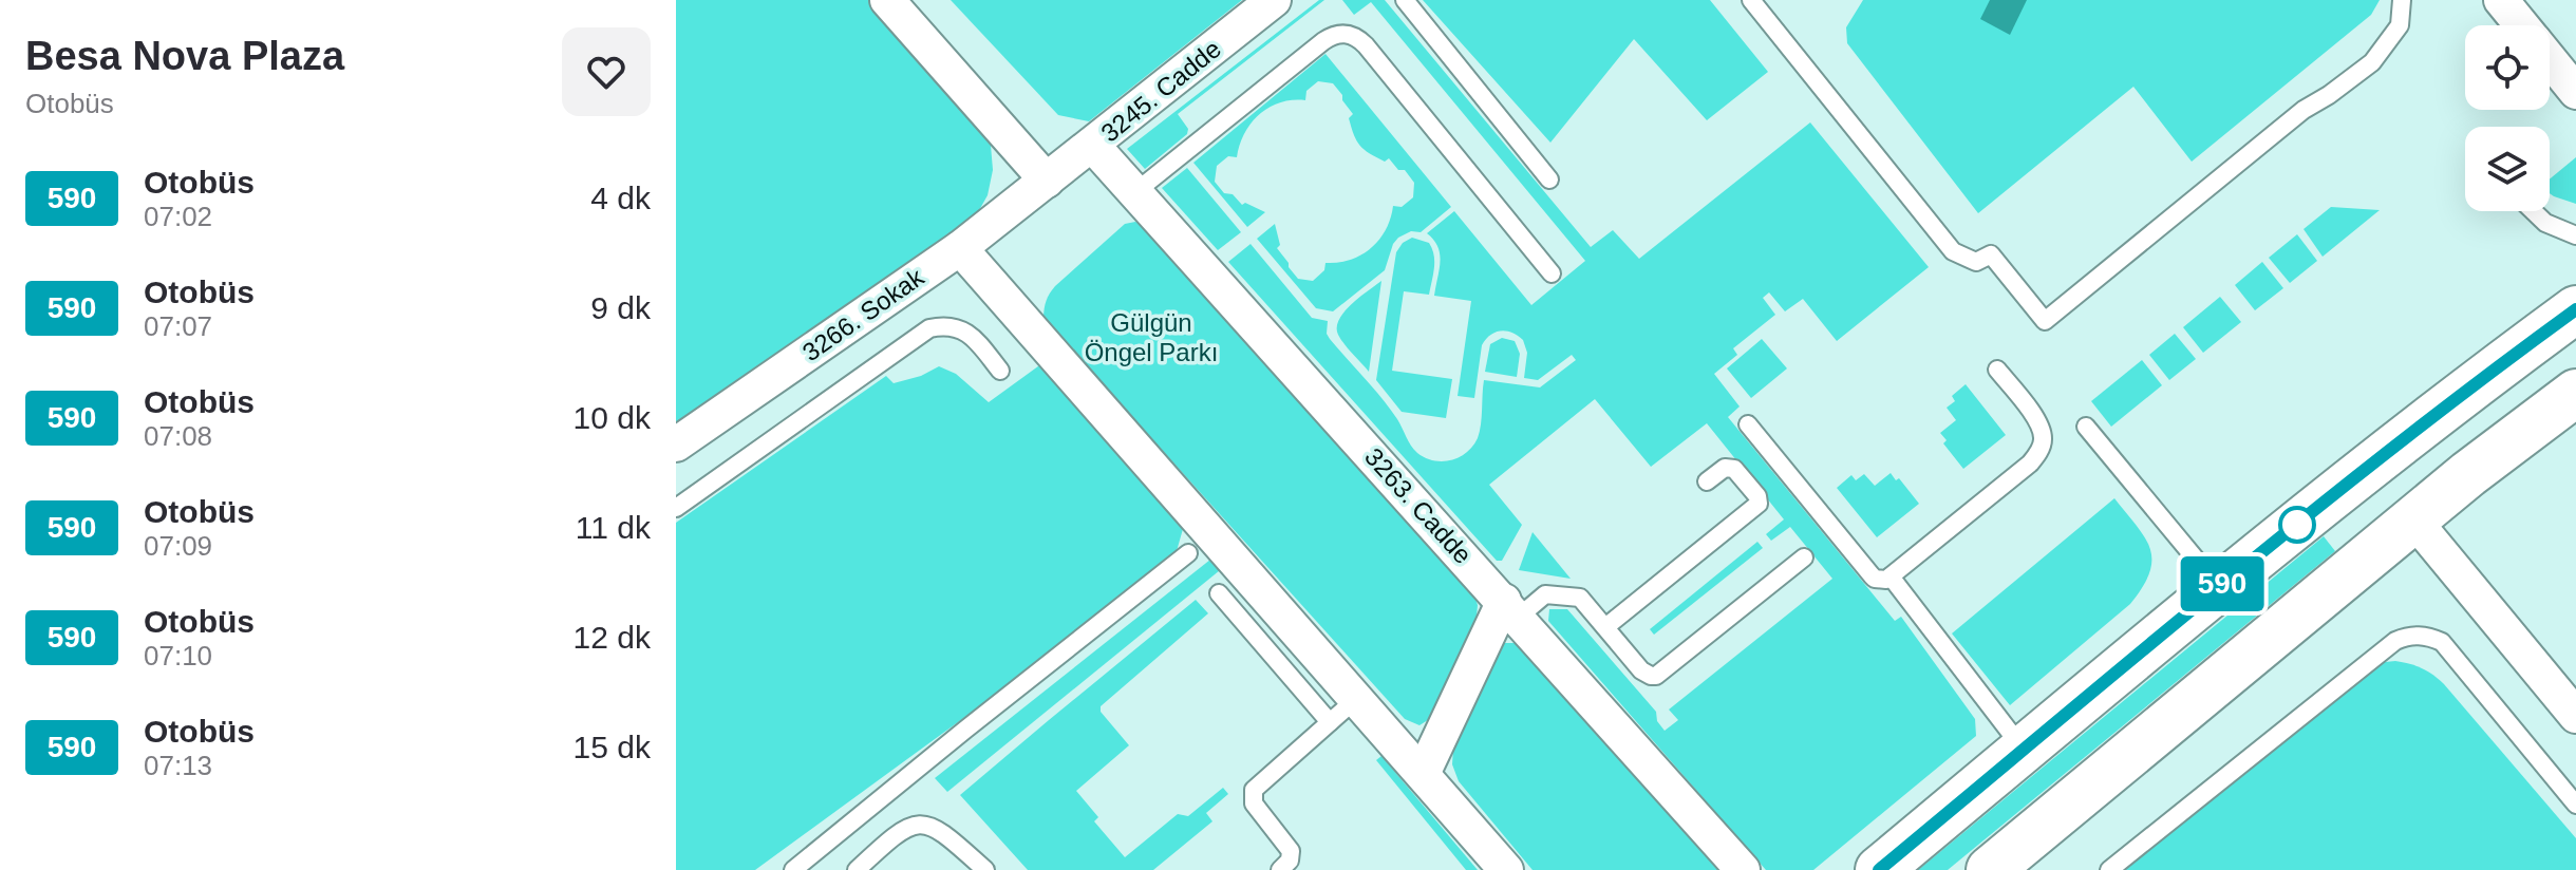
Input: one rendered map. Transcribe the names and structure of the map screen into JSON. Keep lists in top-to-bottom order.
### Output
{
  "streets": {
    "street": ["3245. Cadde", "3266. Sokak", "3263. Cadde"]
  },
  "crossings": [
    ["3245. Cadde", "3266. Sokak"],
    ["3245. Cadde", "3263. Cadde"]
  ],
  "parks": ["Gülgün Öngel Parkı"],
  "lines": ["bus line 590"],
  "page": {
    "heading": ["Besa Nova Plaza", "Otobüs"],
    "on_map": "590",
    "list": [
      {
        "mark": "590",
        "name": "Otobüs",
        "note": "07:02",
        "value": "4 dk"
      },
      {
        "mark": "590",
        "name": "Otobüs",
        "note": "07:07",
        "value": "9 dk"
      },
      {
        "mark": "590",
        "name": "Otobüs",
        "note": "07:08",
        "value": "10 dk"
      },
      {
        "mark": "590",
        "name": "Otobüs",
        "note": "07:09",
        "value": "11 dk"
      },
      {
        "mark": "590",
        "name": "Otobüs",
        "note": "07:10",
        "value": "12 dk"
      },
      {
        "mark": "590",
        "name": "Otobüs",
        "note": "07:13",
        "value": "15 dk"
      }
    ]
  }
}
